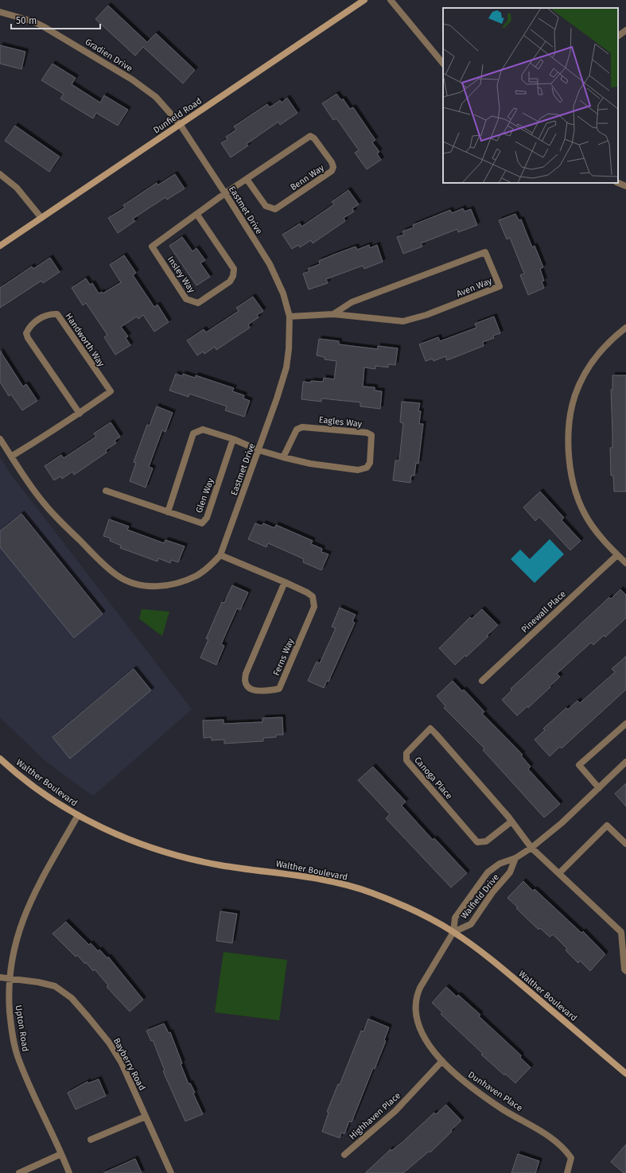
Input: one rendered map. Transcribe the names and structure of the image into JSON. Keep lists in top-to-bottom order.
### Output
{
  "streets": {
    "main road": ["Dunfield Road", "Walther Boulevard"],
    "street": [
      "Gradien Drive",
      "Benn Way",
      "Eastmet Drive",
      "Insley Way",
      "Aven Way",
      "Handworth Way",
      "Eagles Way",
      "Glen Way",
      "Pinewall Place",
      "Ferns Way",
      "Canoga Place",
      "Walfield Drive",
      "Upton Road",
      "Bayberry Road",
      "Dunhaven Place",
      "Highhaven Place"
    ]
  },
  "crossings": [
    ["Gradien Drive", "Dunfield Road"],
    ["Gradien Drive", "Eastmet Drive"],
    ["Dunfield Road", "Eastmet Drive"],
    ["Benn Way", "Eastmet Drive"],
    ["Benn Way", "Insley Way"],
    ["Eastmet Drive", "Insley Way"],
    ["Eastmet Drive", "Aven Way"],
    ["Eastmet Drive", "Handworth Way"],
    ["Eastmet Drive", "Eagles Way"],
    ["Eastmet Drive", "Ferns Way"],
    ["Canoga Place", "Walfield Drive"],
    ["Walther Boulevard", "Walfield Drive"],
    ["Walther Boulevard", "Upton Road"],
    ["Walther Boulevard", "Dunhaven Place"],
    ["Walfield Drive", "Dunhaven Place"],
    ["Upton Road", "Bayberry Road"],
    ["Dunhaven Place", "Highhaven Place"]
  ],
  "scale_bar": "50 m"
}
